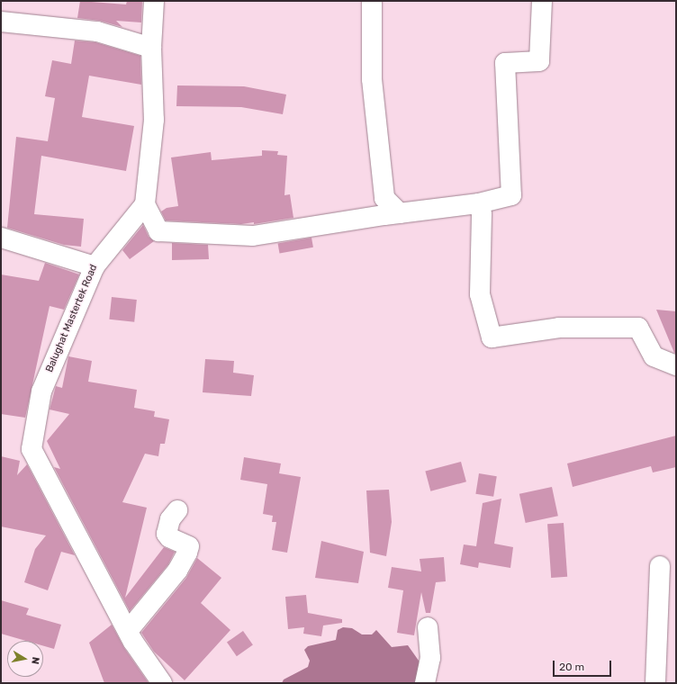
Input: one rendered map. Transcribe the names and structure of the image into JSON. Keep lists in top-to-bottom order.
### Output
{
  "streets": {
    "street": ["Balughat Mastertek Road"]
  },
  "scale_bar": "20 m",
  "north": "right"
}
